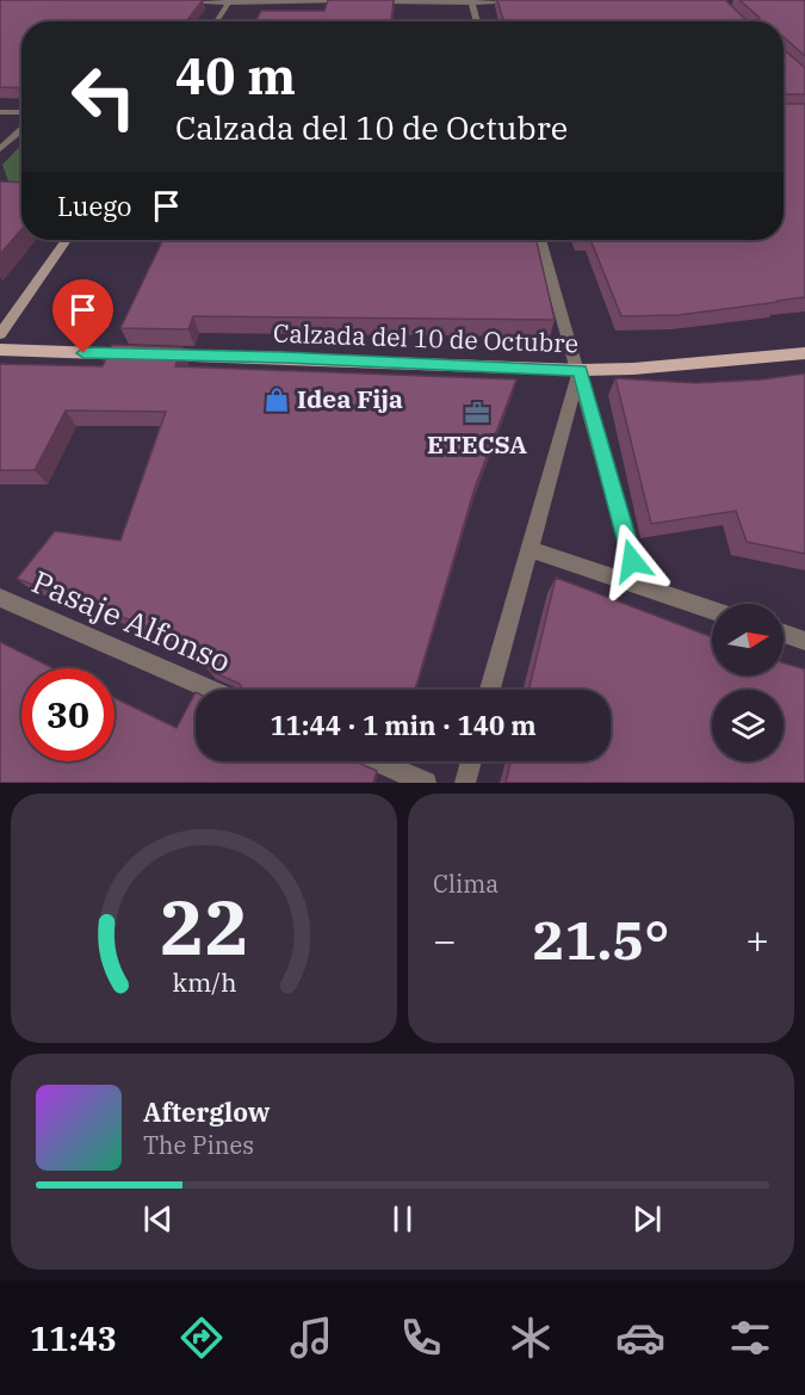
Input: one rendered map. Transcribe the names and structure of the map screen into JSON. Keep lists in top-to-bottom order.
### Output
{
  "streets": {
    "main road": ["Calzada del 10 de Octubre"],
    "street": ["Pasaje Alfonso"]
  },
  "places": {
    "shop": ["Idea Fija"],
    "office": ["ETECSA"]
  },
  "north": "right",
  "page": {
    "turn": ["40 m", "Calzada del 10 de Octubre"],
    "then": "Luego",
    "limit": "30",
    "trip": "11:44 · 1 min · 140 m",
    "tile": "Clima",
    "heat": ["−", "21.5°", "+"],
    "song": ["Afterglow", "The Pines"],
    "tabs": "11:43",
    "gauge": ["22", "km/h"]
  }
}
